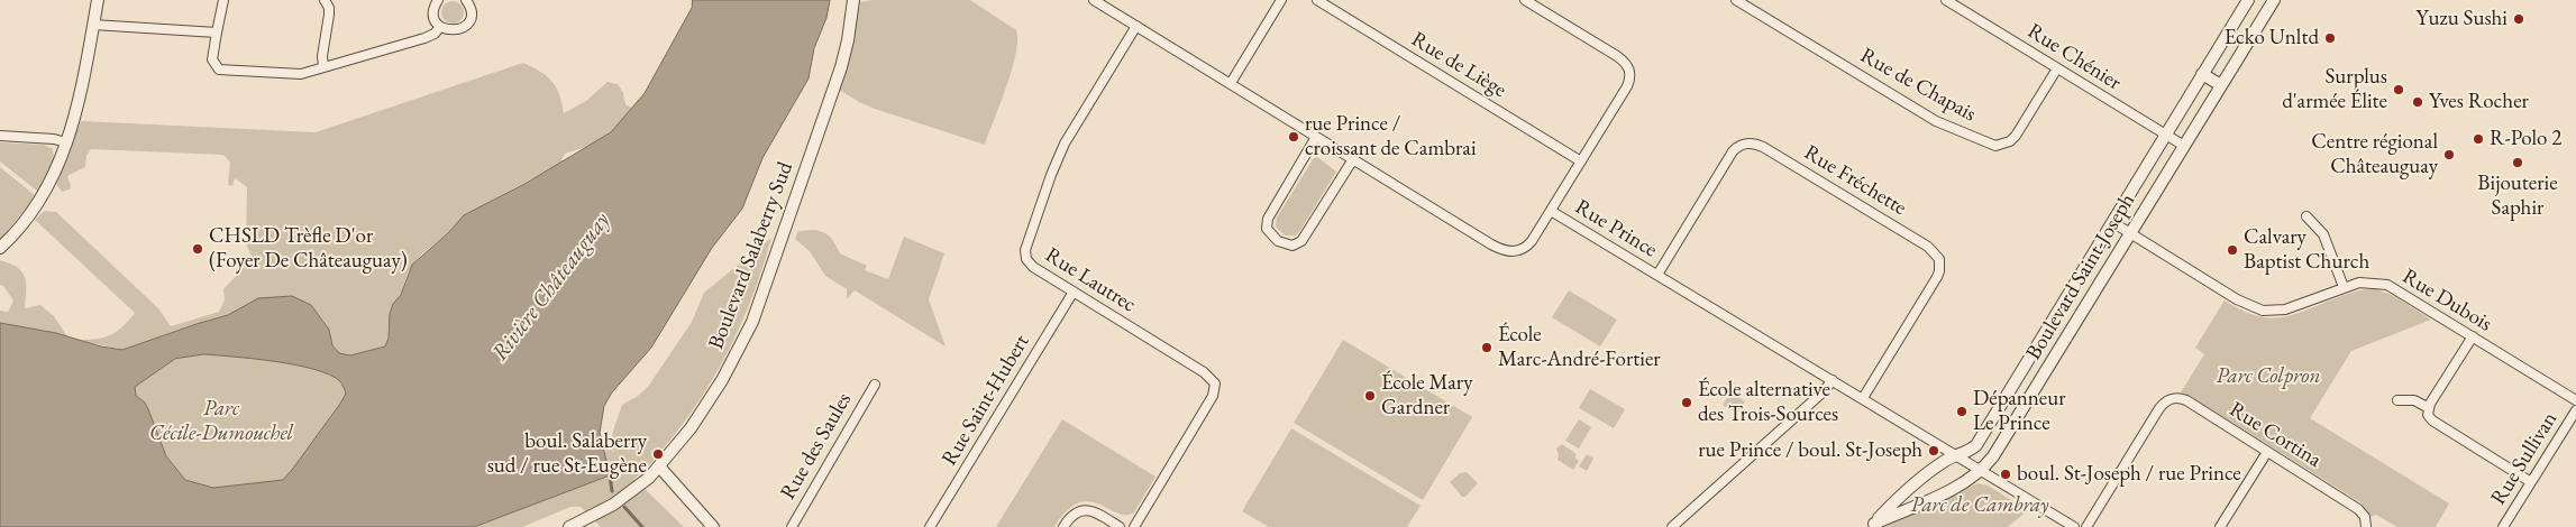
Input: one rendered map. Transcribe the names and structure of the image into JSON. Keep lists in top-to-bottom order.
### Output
{
  "streets": {
    "street": [
      "Rue Chénier",
      "Rue de Liège",
      "Rue de Chapais",
      "Rue Fréchette",
      "Rue Prince",
      "Boulevard Salaberry Sud",
      "Boulevard Saint-Joseph",
      "Rue Lautrec",
      "Rue Dubois",
      "Rue Saint-Hubert",
      "Rue Cortina",
      "Rue des Saules",
      "Rue Sullivan"
    ]
  },
  "crossings": [
    ["Rue Chénier", "Rue de Chapais"],
    ["Rue Chénier", "Boulevard Saint-Joseph"],
    ["Rue Fréchette", "Rue Prince"],
    ["Rue Prince", "Boulevard Saint-Joseph"],
    ["Rue Prince", "Rue Lautrec"],
    ["Boulevard Saint-Joseph", "Rue Dubois"],
    ["Rue Lautrec", "Rue Saint-Hubert"]
  ],
  "water": ["Rivière Châteauguay"],
  "parks": ["Parc Colpron", "Parc Cécile-Dumouchel", "Parc de Cambray"],
  "places": [
    "Yuzu Sushi",
    "Ecko Unltd",
    "Surplus d'armée Élite",
    "Yves Rocher",
    "rue Prince / croissant de Cambrai",
    "R-Polo 2",
    "Centre régional Châteauguay",
    "Bijouterie Saphir",
    "CHSLD Trèfle D'or (Foyer De Châteauguay)",
    "Calvary Baptist Church",
    "École Marc-André-Fortier",
    "École Mary Gardner",
    "École alternative des Trois-Sources",
    "Dépanneur Le Prince",
    "rue Prince / boul. St-Joseph",
    "boul. Salaberry sud / rue St-Eugène",
    "boul. St-Joseph / rue Prince"
  ]
}
